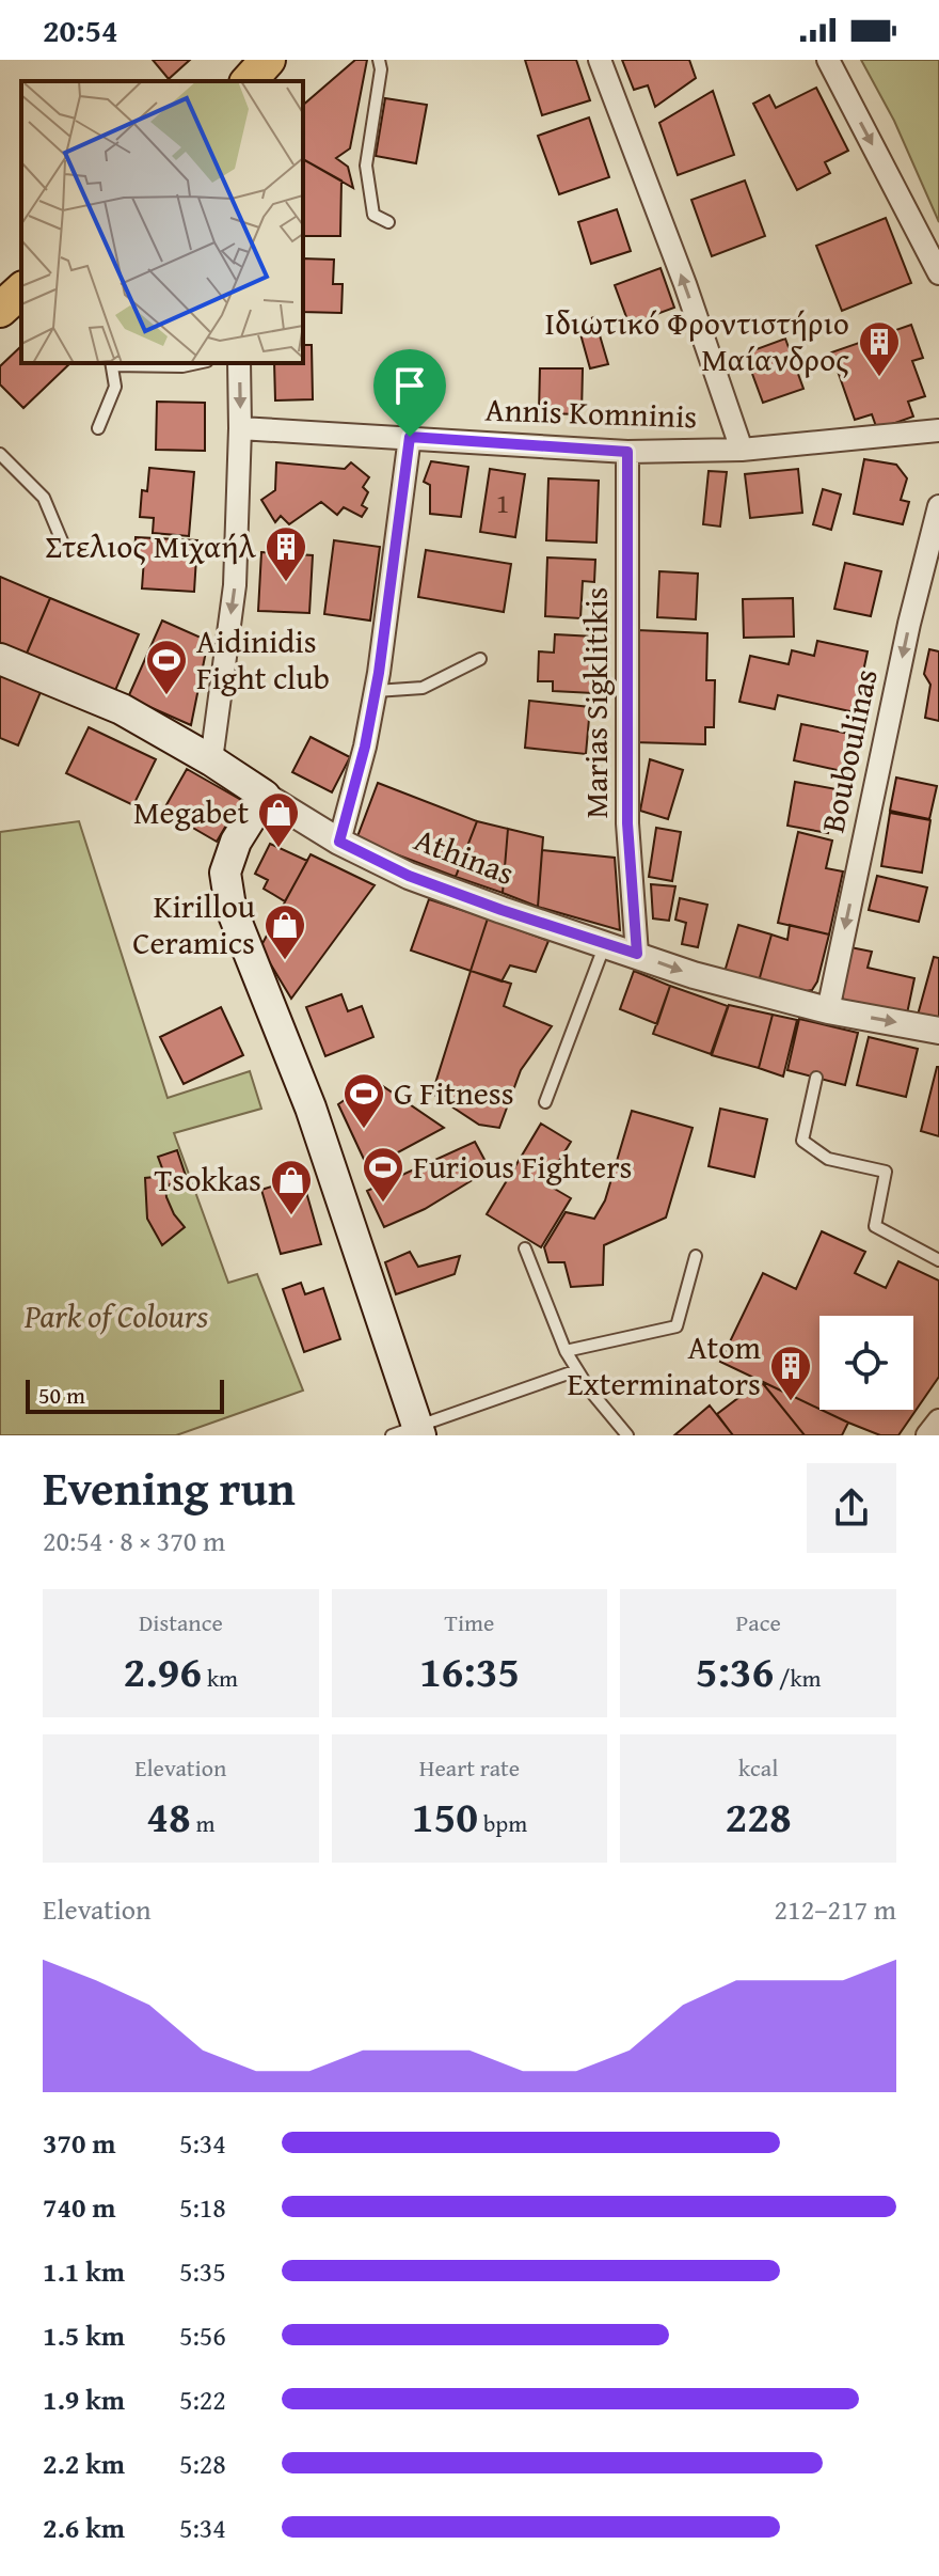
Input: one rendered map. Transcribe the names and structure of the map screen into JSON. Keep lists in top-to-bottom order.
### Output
{
  "streets": {
    "main road": ["Athinas"],
    "street": ["Annis Komninis", "Marias Sigklitikis", "Bouboulinas"]
  },
  "crossings": [
    ["Annis Komninis", "Marias Sigklitikis"],
    ["Marias Sigklitikis", "Athinas"],
    ["Bouboulinas", "Athinas"]
  ],
  "one_way": ["Bouboulinas"],
  "parks": ["Park of Colours"],
  "places": {
    "building": ["Ιδιωτικό Φροντιστήριο Μαίανδρος", "Στελιος Μιχαήλ", "Atom Exterminators"],
    "sports": ["Aidinidis Fight club", "G Fitness", "Furious Fighters"],
    "shop": ["Megabet", "Kirillou Ceramics", "Tsokkas"]
  },
  "house_numbers": ["1"],
  "scale_bar": "50 m",
  "page": {
    "status": "20:54",
    "scale": "50 m",
    "heading": ["Evening run", "20:54 · 8 × 370 m"],
    "stats": [
      ["Distance", "2.96 km"],
      ["Time", "16:35"],
      ["Pace", "5:36 /km"],
      ["Elevation", "48 m"],
      ["Heart rate", "150 bpm"],
      ["kcal", "228"]
    ],
    "chart": ["Elevation", "212–217 m"],
    "list": [
      {
        "name": "370 m",
        "note": "5:34"
      },
      {
        "name": "740 m",
        "note": "5:18"
      },
      {
        "name": "1.1 km",
        "note": "5:35"
      },
      {
        "name": "1.5 km",
        "note": "5:56"
      },
      {
        "name": "1.9 km",
        "note": "5:22"
      },
      {
        "name": "2.2 km",
        "note": "5:28"
      },
      {
        "name": "2.6 km",
        "note": "5:34"
      }
    ]
  }
}
